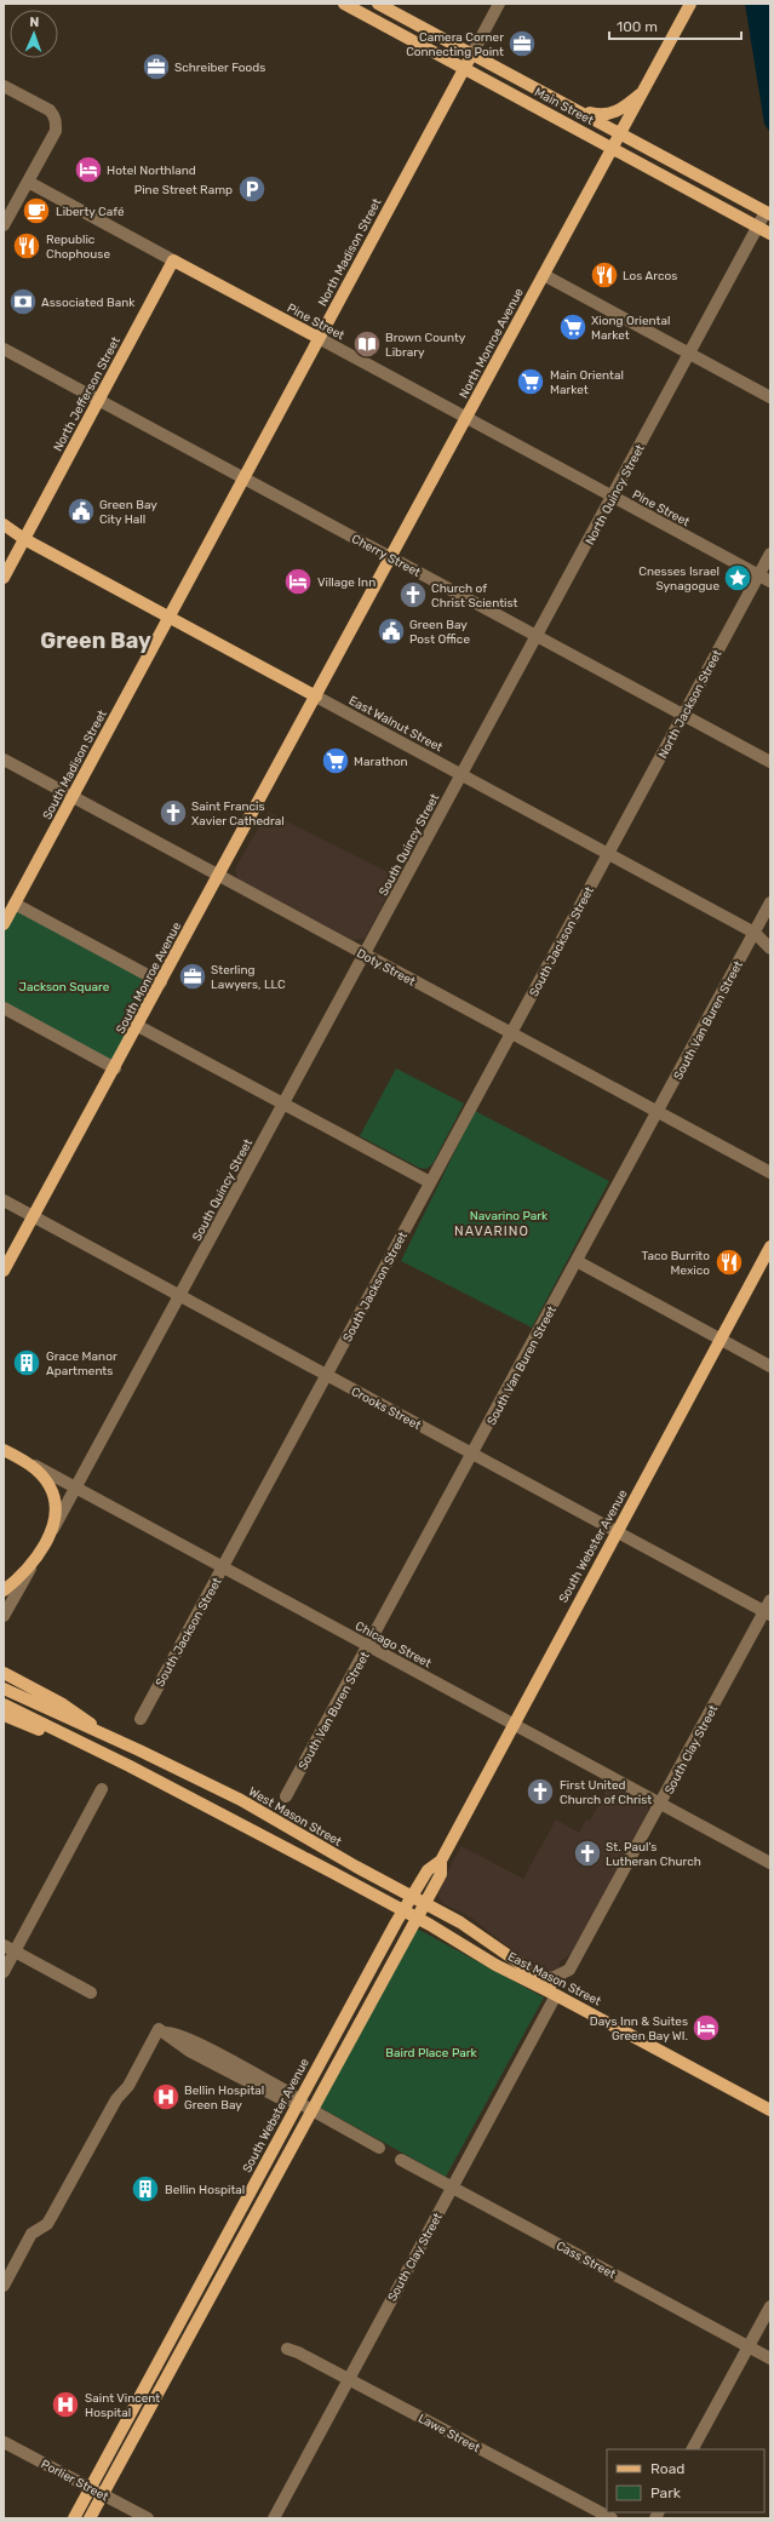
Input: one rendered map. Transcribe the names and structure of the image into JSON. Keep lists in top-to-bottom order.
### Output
{
  "streets": {
    "main road": [
      "Main Street",
      "North Madison Street",
      "Pine Street",
      "North Monroe Avenue",
      "North Jefferson Street",
      "East Walnut Street",
      "South Madison Street",
      "South Quincy Street",
      "South Monroe Avenue",
      "South Webster Avenue",
      "Chicago Street",
      "West Mason Street",
      "East Mason Street"
    ],
    "street": [
      "North Quincy Street",
      "Cherry Street",
      "North Jackson Street",
      "South Jackson Street",
      "Doty Street",
      "South Van Buren Street",
      "Crooks Street",
      "South Clay Street",
      "Cass Street",
      "Lawe Street",
      "Porlier Street"
    ]
  },
  "crossings": [
    ["Main Street", "North Madison Street"],
    ["Main Street", "North Monroe Avenue"],
    ["Main Street", "North Quincy Street"],
    ["North Madison Street", "Pine Street"],
    ["North Madison Street", "Cherry Street"],
    ["North Madison Street", "East Walnut Street"],
    ["North Madison Street", "South Madison Street"],
    ["Pine Street", "North Monroe Avenue"],
    ["Pine Street", "North Jefferson Street"],
    ["Pine Street", "North Quincy Street"],
    ["Pine Street", "North Jackson Street"],
    ["North Monroe Avenue", "Cherry Street"],
    ["North Monroe Avenue", "East Walnut Street"],
    ["North Monroe Avenue", "South Monroe Avenue"],
    ["North Jefferson Street", "Cherry Street"],
    ["North Jefferson Street", "East Walnut Street"],
    ["North Quincy Street", "Cherry Street"],
    ["North Quincy Street", "East Walnut Street"],
    ["North Quincy Street", "South Quincy Street"],
    ["Cherry Street", "North Jackson Street"],
    ["North Jackson Street", "East Walnut Street"],
    ["North Jackson Street", "South Jackson Street"],
    ["East Walnut Street", "South Madison Street"],
    ["East Walnut Street", "South Quincy Street"],
    ["East Walnut Street", "South Jackson Street"],
    ["East Walnut Street", "South Monroe Avenue"],
    ["East Walnut Street", "South Van Buren Street"],
    ["South Madison Street", "Doty Street"],
    ["South Quincy Street", "Doty Street"],
    ["South Quincy Street", "Crooks Street"],
    ["South Quincy Street", "Chicago Street"],
    ["South Jackson Street", "Doty Street"],
    ["South Jackson Street", "Crooks Street"],
    ["South Jackson Street", "Chicago Street"],
    ["Doty Street", "South Monroe Avenue"],
    ["Doty Street", "South Van Buren Street"],
    ["South Monroe Avenue", "Crooks Street"],
    ["South Van Buren Street", "Crooks Street"],
    ["South Van Buren Street", "Chicago Street"],
    ["Crooks Street", "South Webster Avenue"],
    ["Crooks Street", "South Clay Street"],
    ["South Webster Avenue", "Chicago Street"],
    ["South Webster Avenue", "West Mason Street"],
    ["South Webster Avenue", "East Mason Street"],
    ["South Webster Avenue", "Porlier Street"],
    ["Chicago Street", "South Clay Street"],
    ["South Clay Street", "West Mason Street"],
    ["South Clay Street", "East Mason Street"],
    ["South Clay Street", "Cass Street"],
    ["South Clay Street", "Lawe Street"],
    ["West Mason Street", "East Mason Street"]
  ],
  "districts": ["Green Bay", "NAVARINO"],
  "parks": ["Jackson Square", "Navarino Park", "Baird Place Park"],
  "places": {
    "office": ["Camera Corner Connecting Point", "Schreiber Foods", "Sterling Lawyers, LLC"],
    "hotel": ["Hotel Northland", "Village Inn", "Days Inn & Suites Green Bay WI."],
    "parking": ["Pine Street Ramp"],
    "cafe": ["Liberty Café"],
    "restaurant": ["Republic Chophouse", "Los Arcos", "Taco Burrito Mexico"],
    "bank": ["Associated Bank"],
    "supermarket": ["Xiong Oriental Market", "Main Oriental Market", "Marathon"],
    "library": ["Brown County Library"],
    "public building": ["Green Bay City Hall", "Green Bay Post Office"],
    "place": ["Cnesses Israel Synagogue"],
    "church": [
      "Church of Christ Scientist",
      "Saint Francis Xavier Cathedral",
      "First United Church of Christ",
      "St. Paul's Lutheran Church"
    ],
    "building": ["Grace Manor Apartments", "Bellin Hospital"],
    "hospital": ["Bellin Hospital Green Bay", "Saint Vincent Hospital"]
  },
  "legend": ["Road", "Park"],
  "scale_bar": "100 m",
  "north": "top"
}
